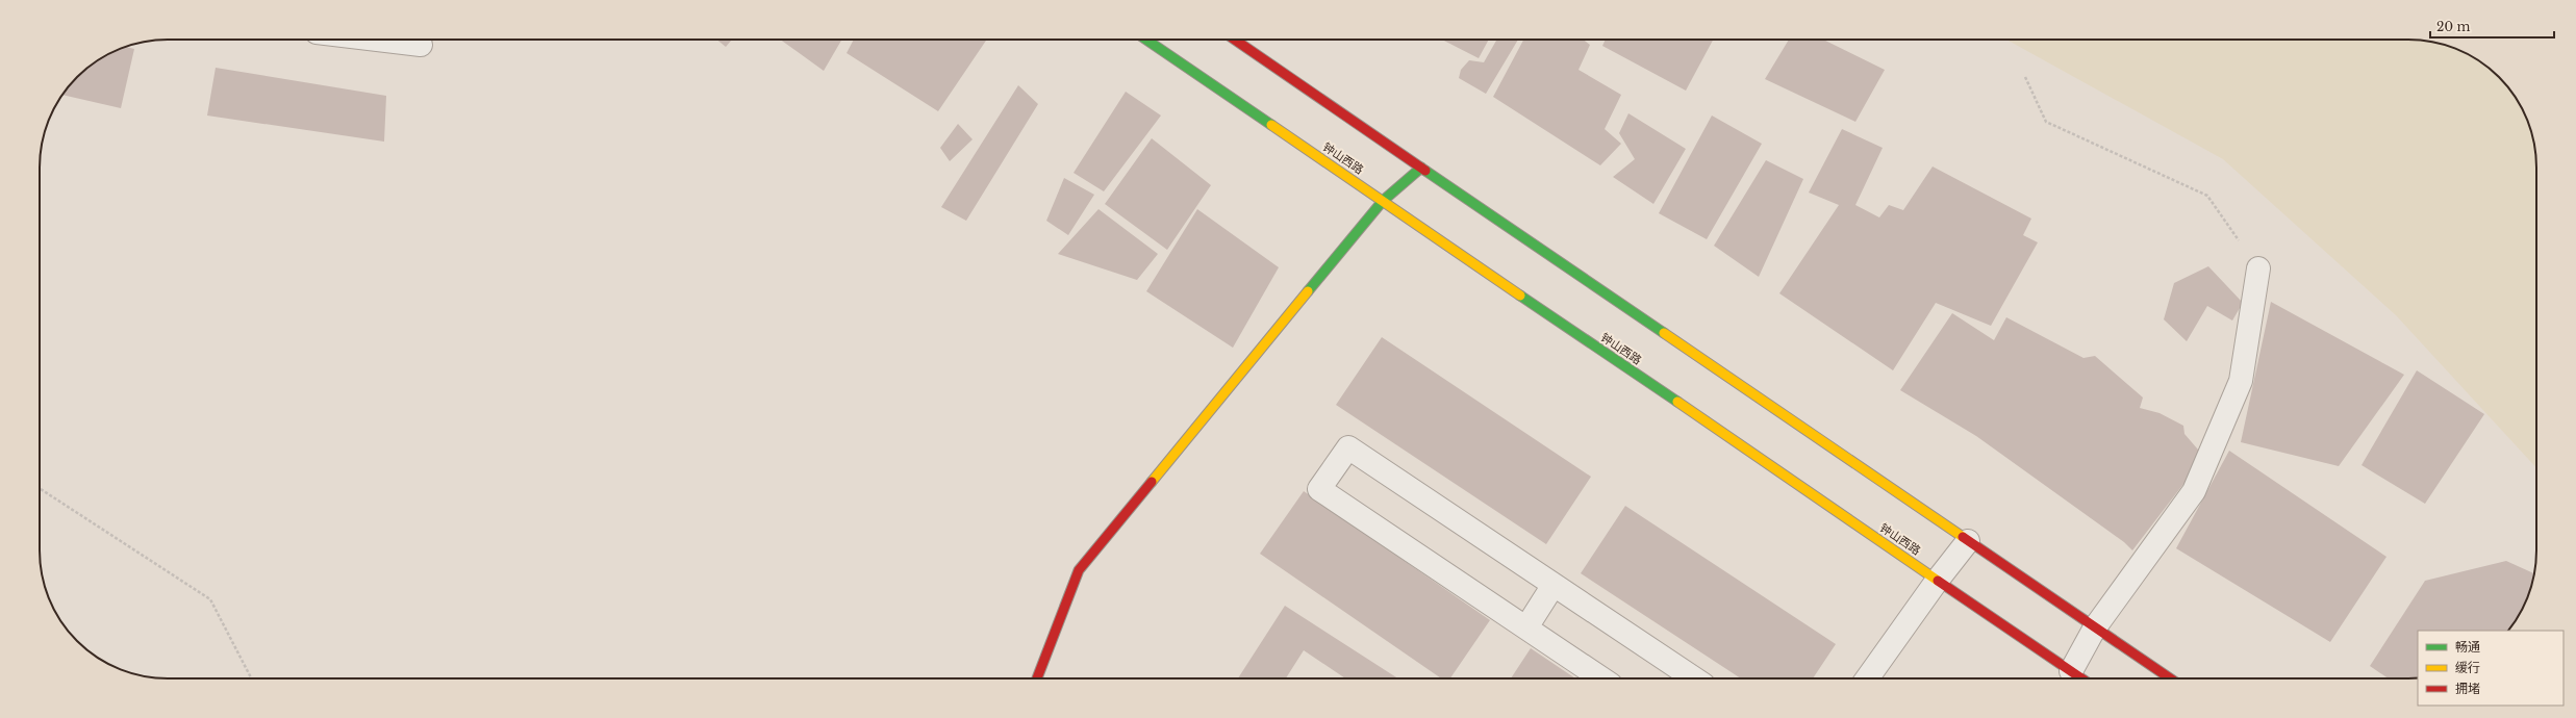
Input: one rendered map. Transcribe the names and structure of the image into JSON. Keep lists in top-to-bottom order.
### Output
{
  "streets": {
    "main road": ["钟山西路"]
  },
  "legend": ["畅通", "缓行", "拥堵"],
  "scale_bar": "20 m"
}
